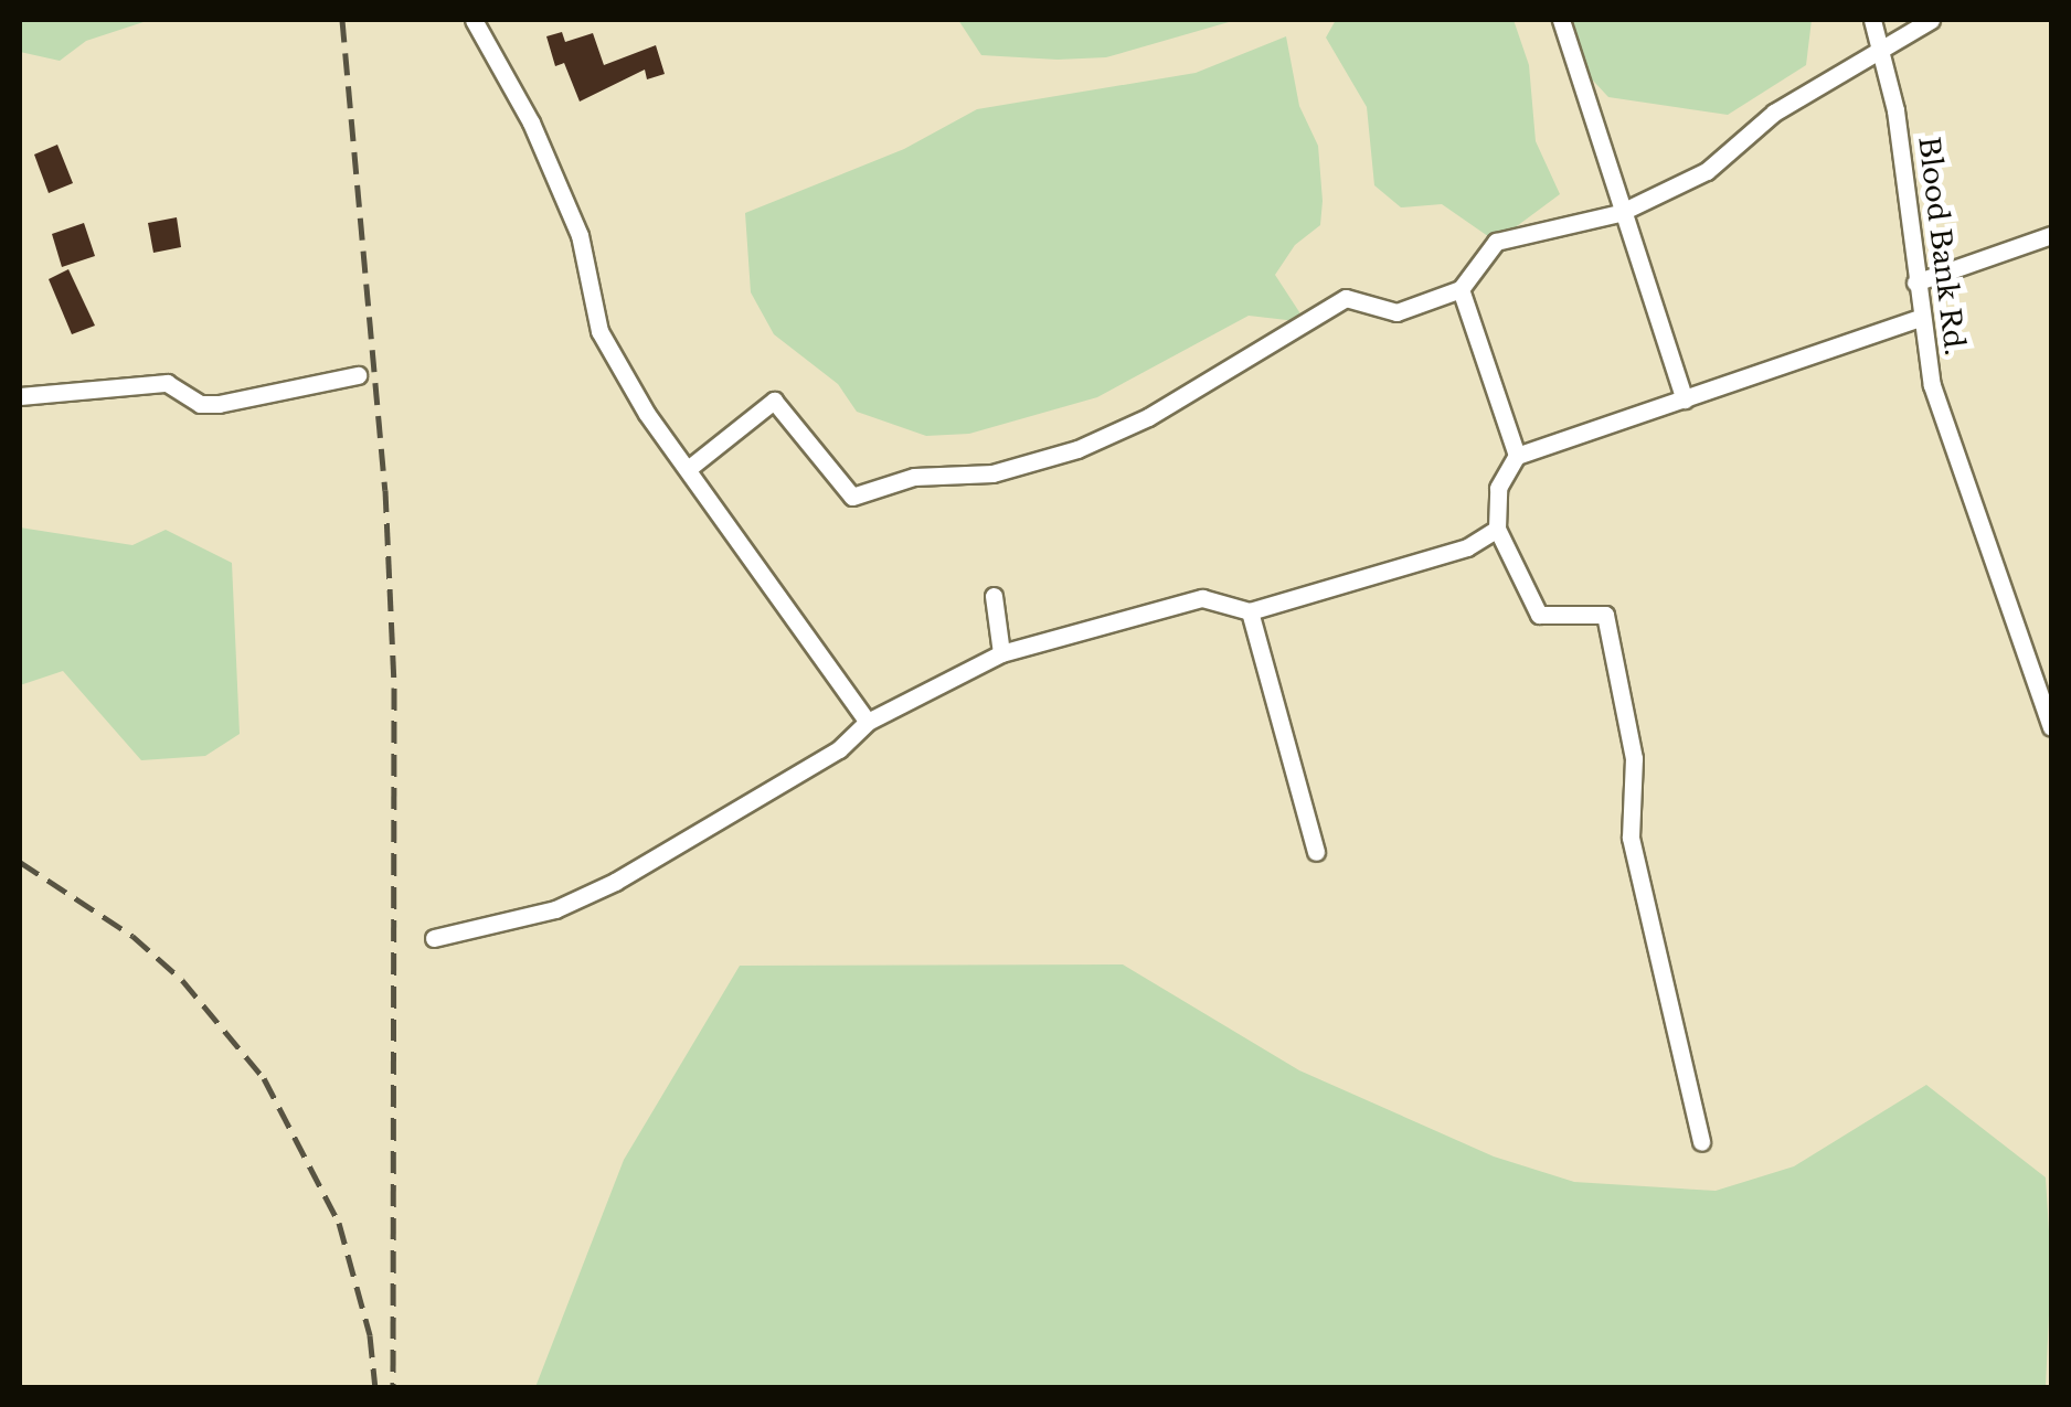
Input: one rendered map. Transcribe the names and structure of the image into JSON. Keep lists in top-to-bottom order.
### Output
{
  "streets": {
    "street": ["Blood Bank Rd."]
  }
}
